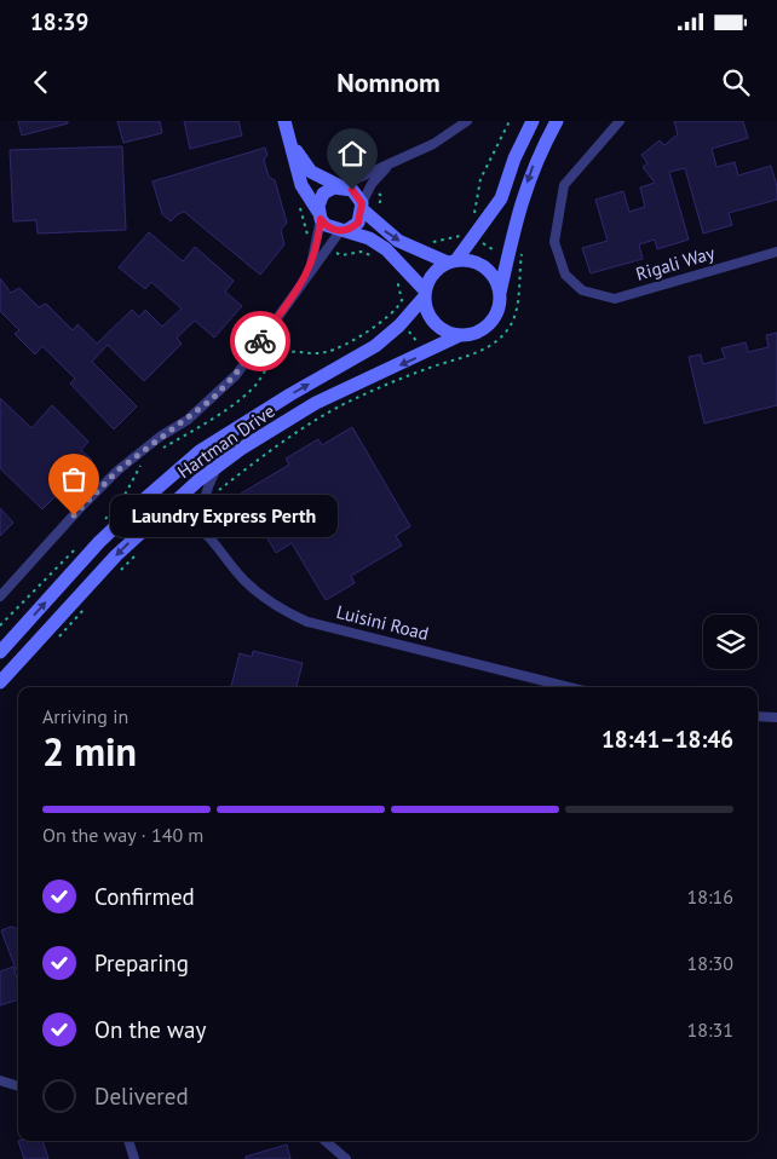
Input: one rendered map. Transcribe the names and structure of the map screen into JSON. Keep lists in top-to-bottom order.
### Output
{
  "streets": {
    "main road": ["Hartman Drive"],
    "street": ["Rigali Way", "Luisini Road"]
  },
  "crossings": [
    ["Hartman Drive", "Luisini Road"]
  ],
  "places": ["Laundry Express Perth"],
  "page": {
    "status": "18:39",
    "header": "Nomnom",
    "bubble": "Laundry Express Perth",
    "heading": ["2 min", "Arriving in", "18:41–18:46"],
    "bar": "On the way · 140 m",
    "list": [
      ["Confirmed", "18:16"],
      ["Preparing", "18:30"],
      ["On the way", "18:31"],
      "Delivered"
    ]
  }
}
